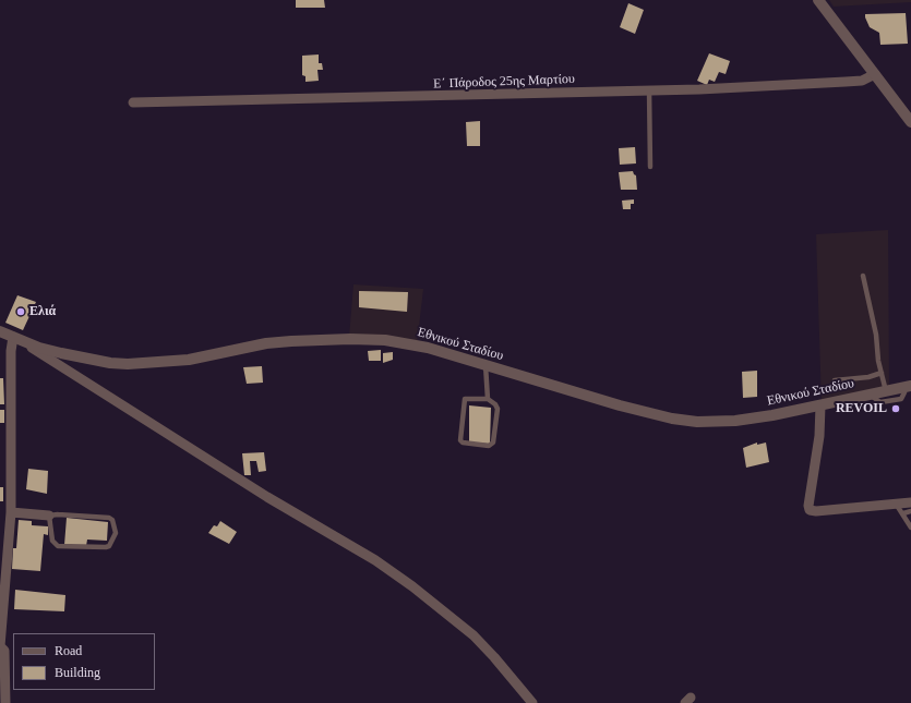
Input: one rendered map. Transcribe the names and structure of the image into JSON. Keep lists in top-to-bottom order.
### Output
{
  "streets": {
    "street": ["Ε΄ Πάροδος 25ης Μαρτίου", "Εθνικού Σταδίου"]
  },
  "places": ["Ελιά", "REVOIL"],
  "legend": ["Road", "Building"]
}
